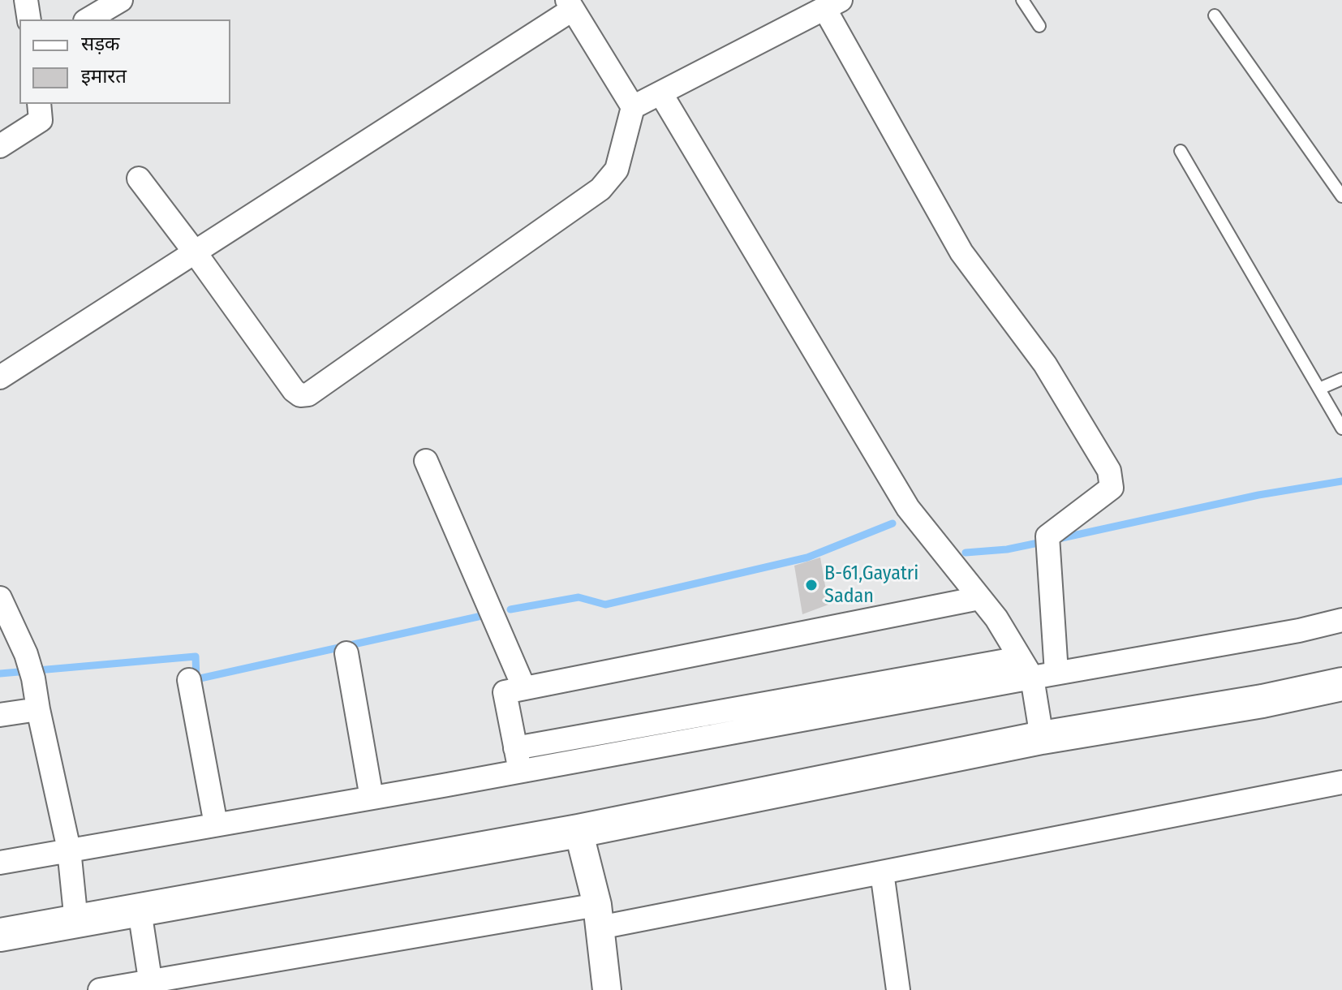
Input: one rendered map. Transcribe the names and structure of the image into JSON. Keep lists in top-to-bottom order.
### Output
{
  "places": ["B-61,Gayatri Sadan"],
  "legend": ["सड़क", "इमारत"]
}
